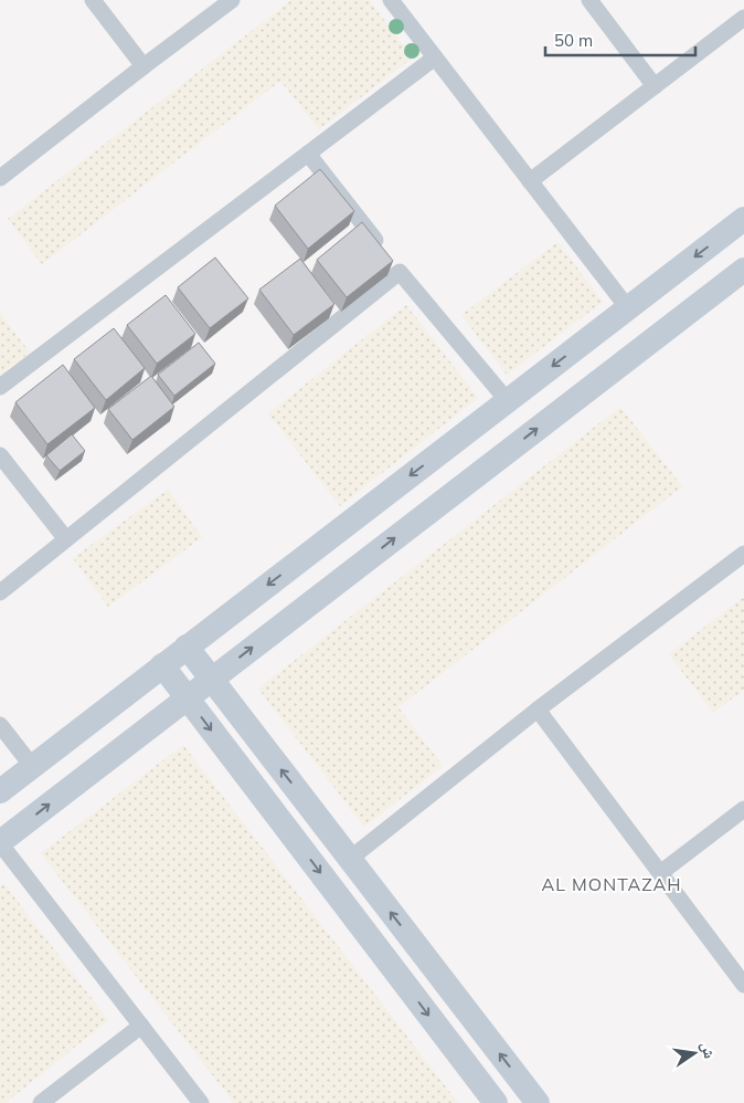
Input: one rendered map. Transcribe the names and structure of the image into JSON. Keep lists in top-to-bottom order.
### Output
{
  "districts": ["AL MONTAZAH"],
  "scale_bar": "50 m",
  "north": "right"
}
